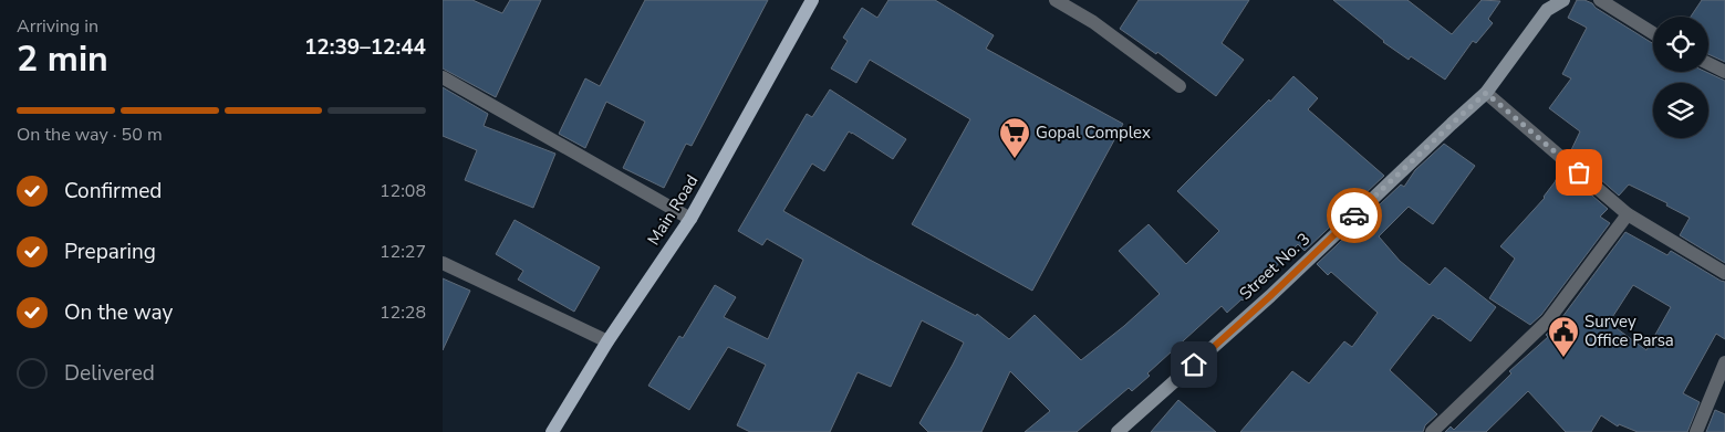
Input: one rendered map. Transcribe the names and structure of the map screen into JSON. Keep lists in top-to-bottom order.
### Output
{
  "streets": {
    "main road": ["Main Road"],
    "street": ["Street No. 3"]
  },
  "places": {
    "supermarket": ["Gopal Complex"],
    "public building": ["Survey Office Parsa"]
  },
  "page": {
    "heading": ["2 min", "Arriving in", "12:39–12:44"],
    "bar": "On the way · 50 m",
    "list": [
      ["Confirmed", "12:08"],
      ["Preparing", "12:27"],
      ["On the way", "12:28"],
      "Delivered"
    ]
  }
}
